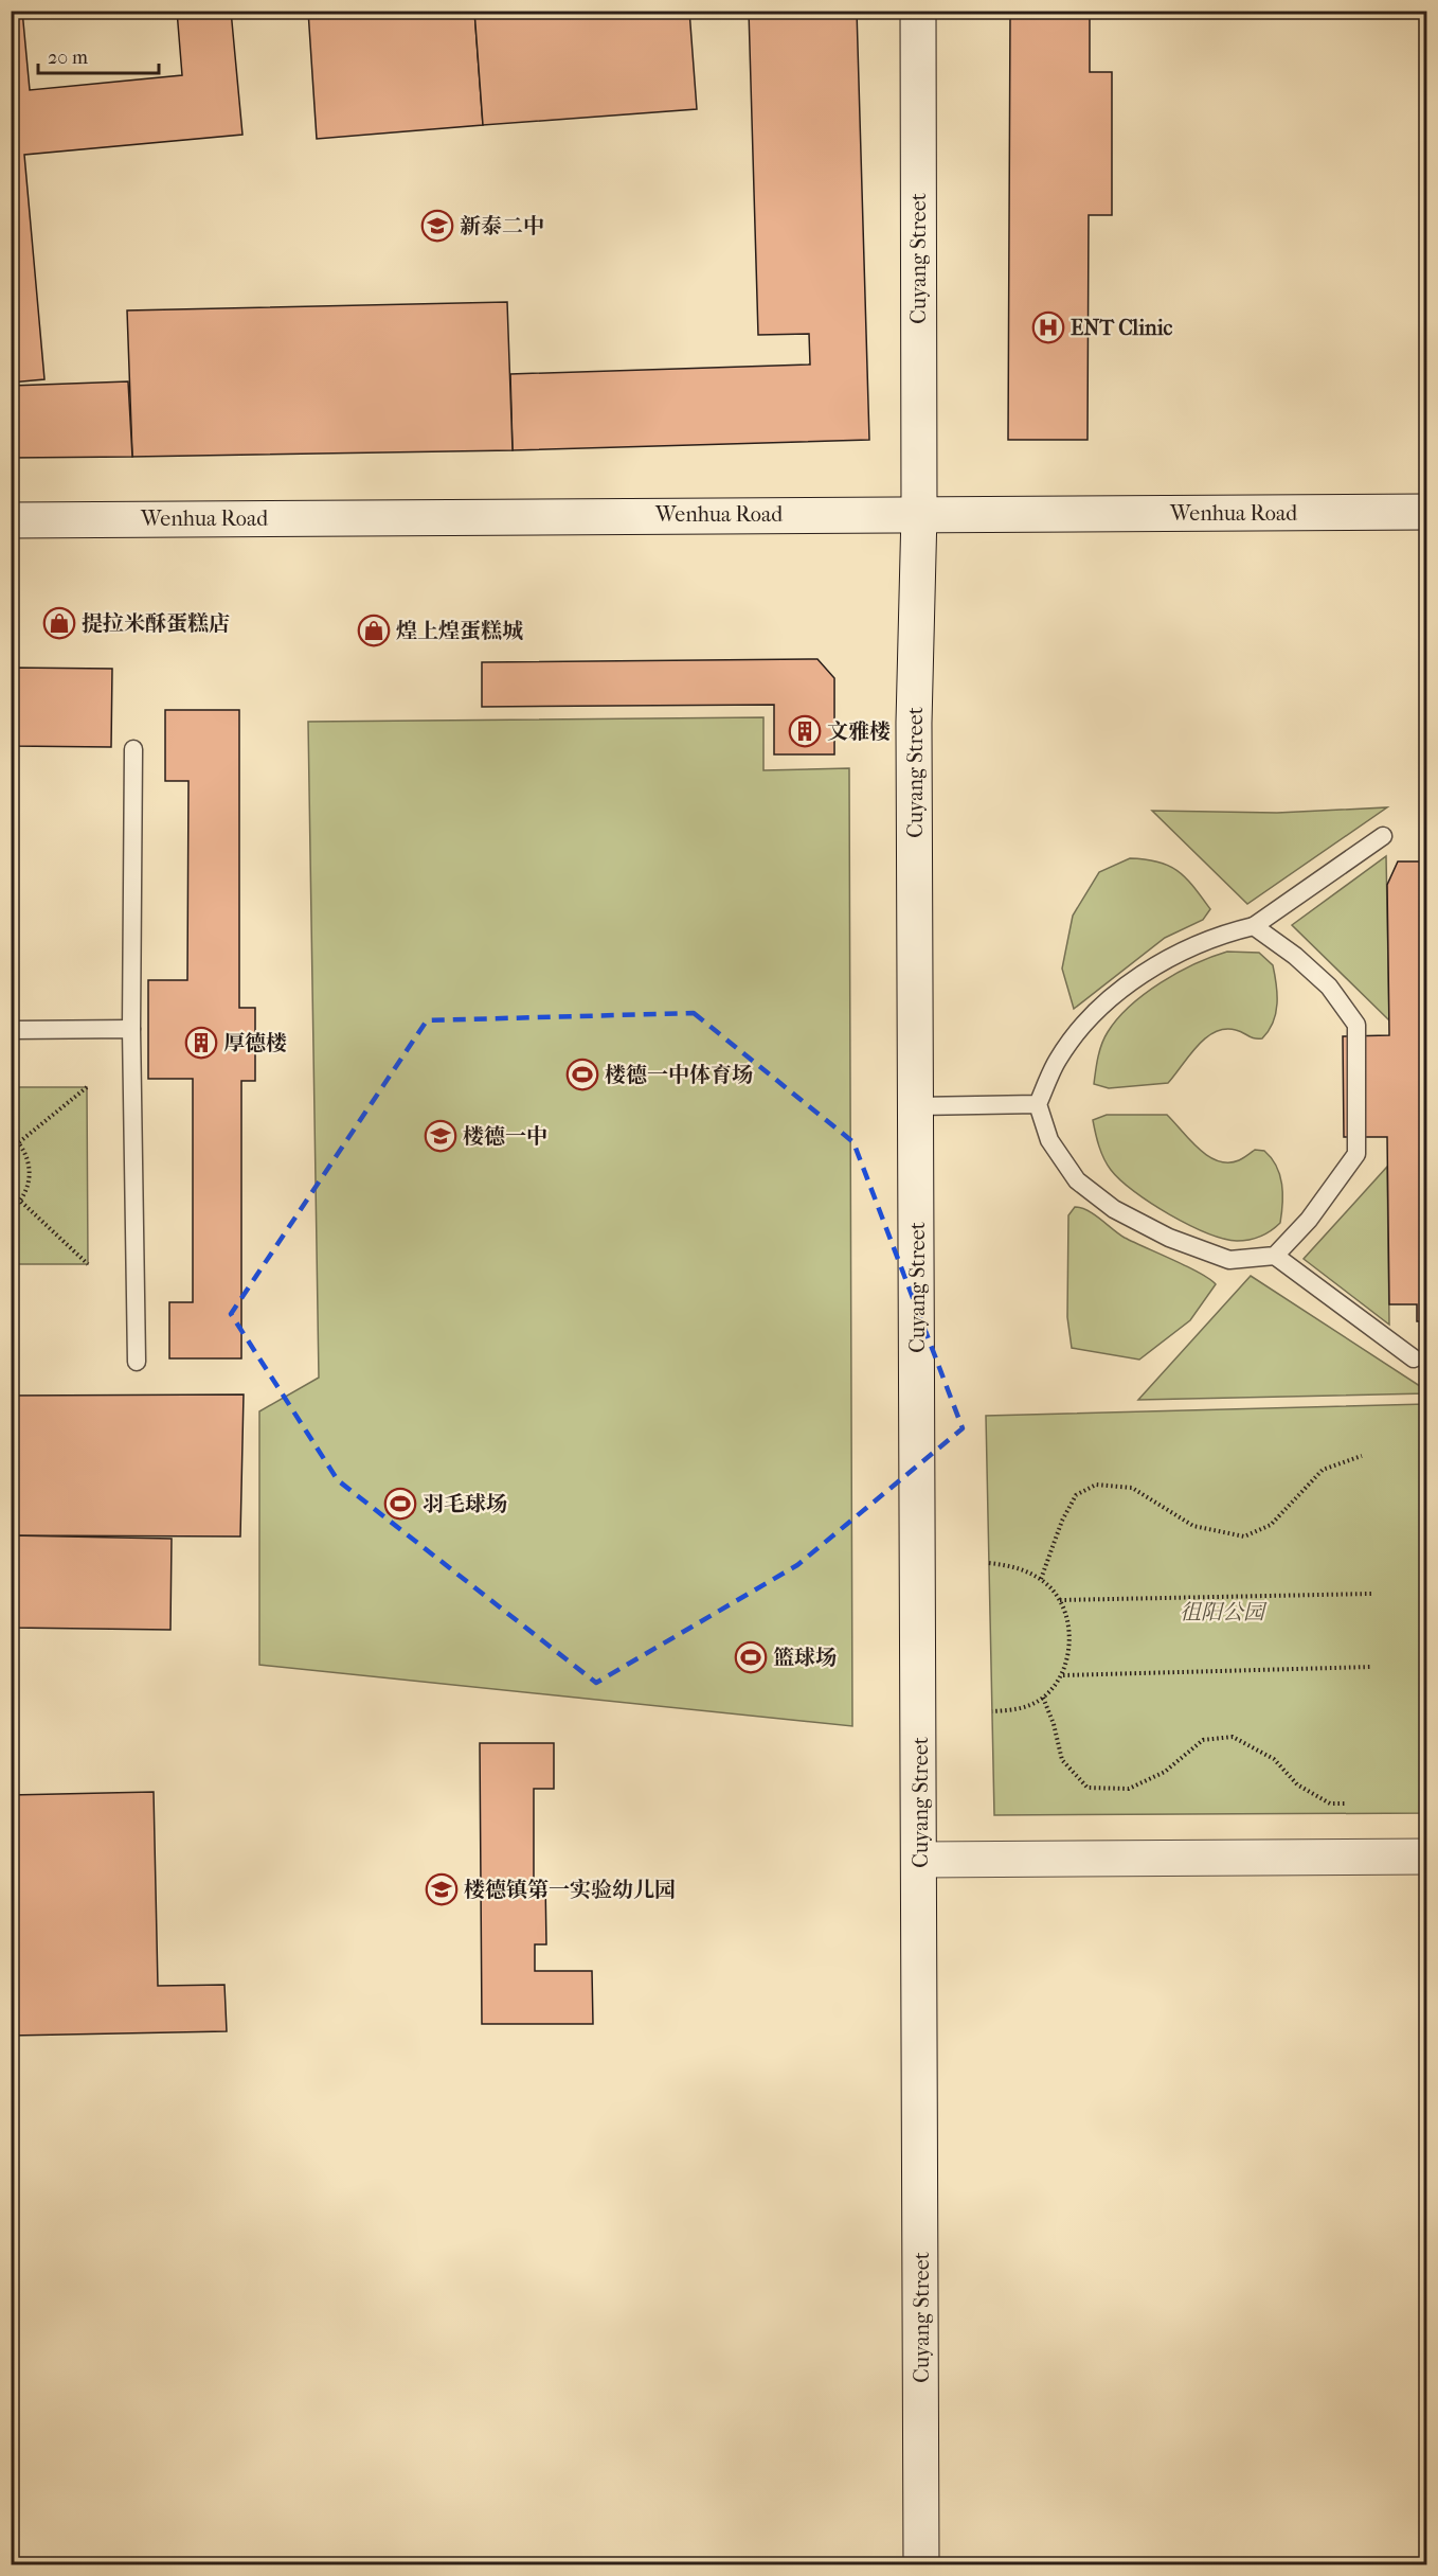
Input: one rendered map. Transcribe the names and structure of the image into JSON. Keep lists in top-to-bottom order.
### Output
{
  "streets": {
    "street": ["Cuyang Street", "Wenhua Road"]
  },
  "crossings": [
    ["Cuyang Street", "Wenhua Road"]
  ],
  "parks": ["徂阳公园"],
  "places": {
    "school or university": ["新泰二中", "楼德一中", "楼德镇第一实验幼儿园"],
    "hospital": ["ENT Clinic"],
    "shop": ["提拉米酥蛋糕店", "煌上煌蛋糕城"],
    "building": ["文雅楼", "厚德楼"],
    "sports": ["楼德一中体育场", "羽毛球场", "篮球场"]
  },
  "scale_bar": "20 m"
}
